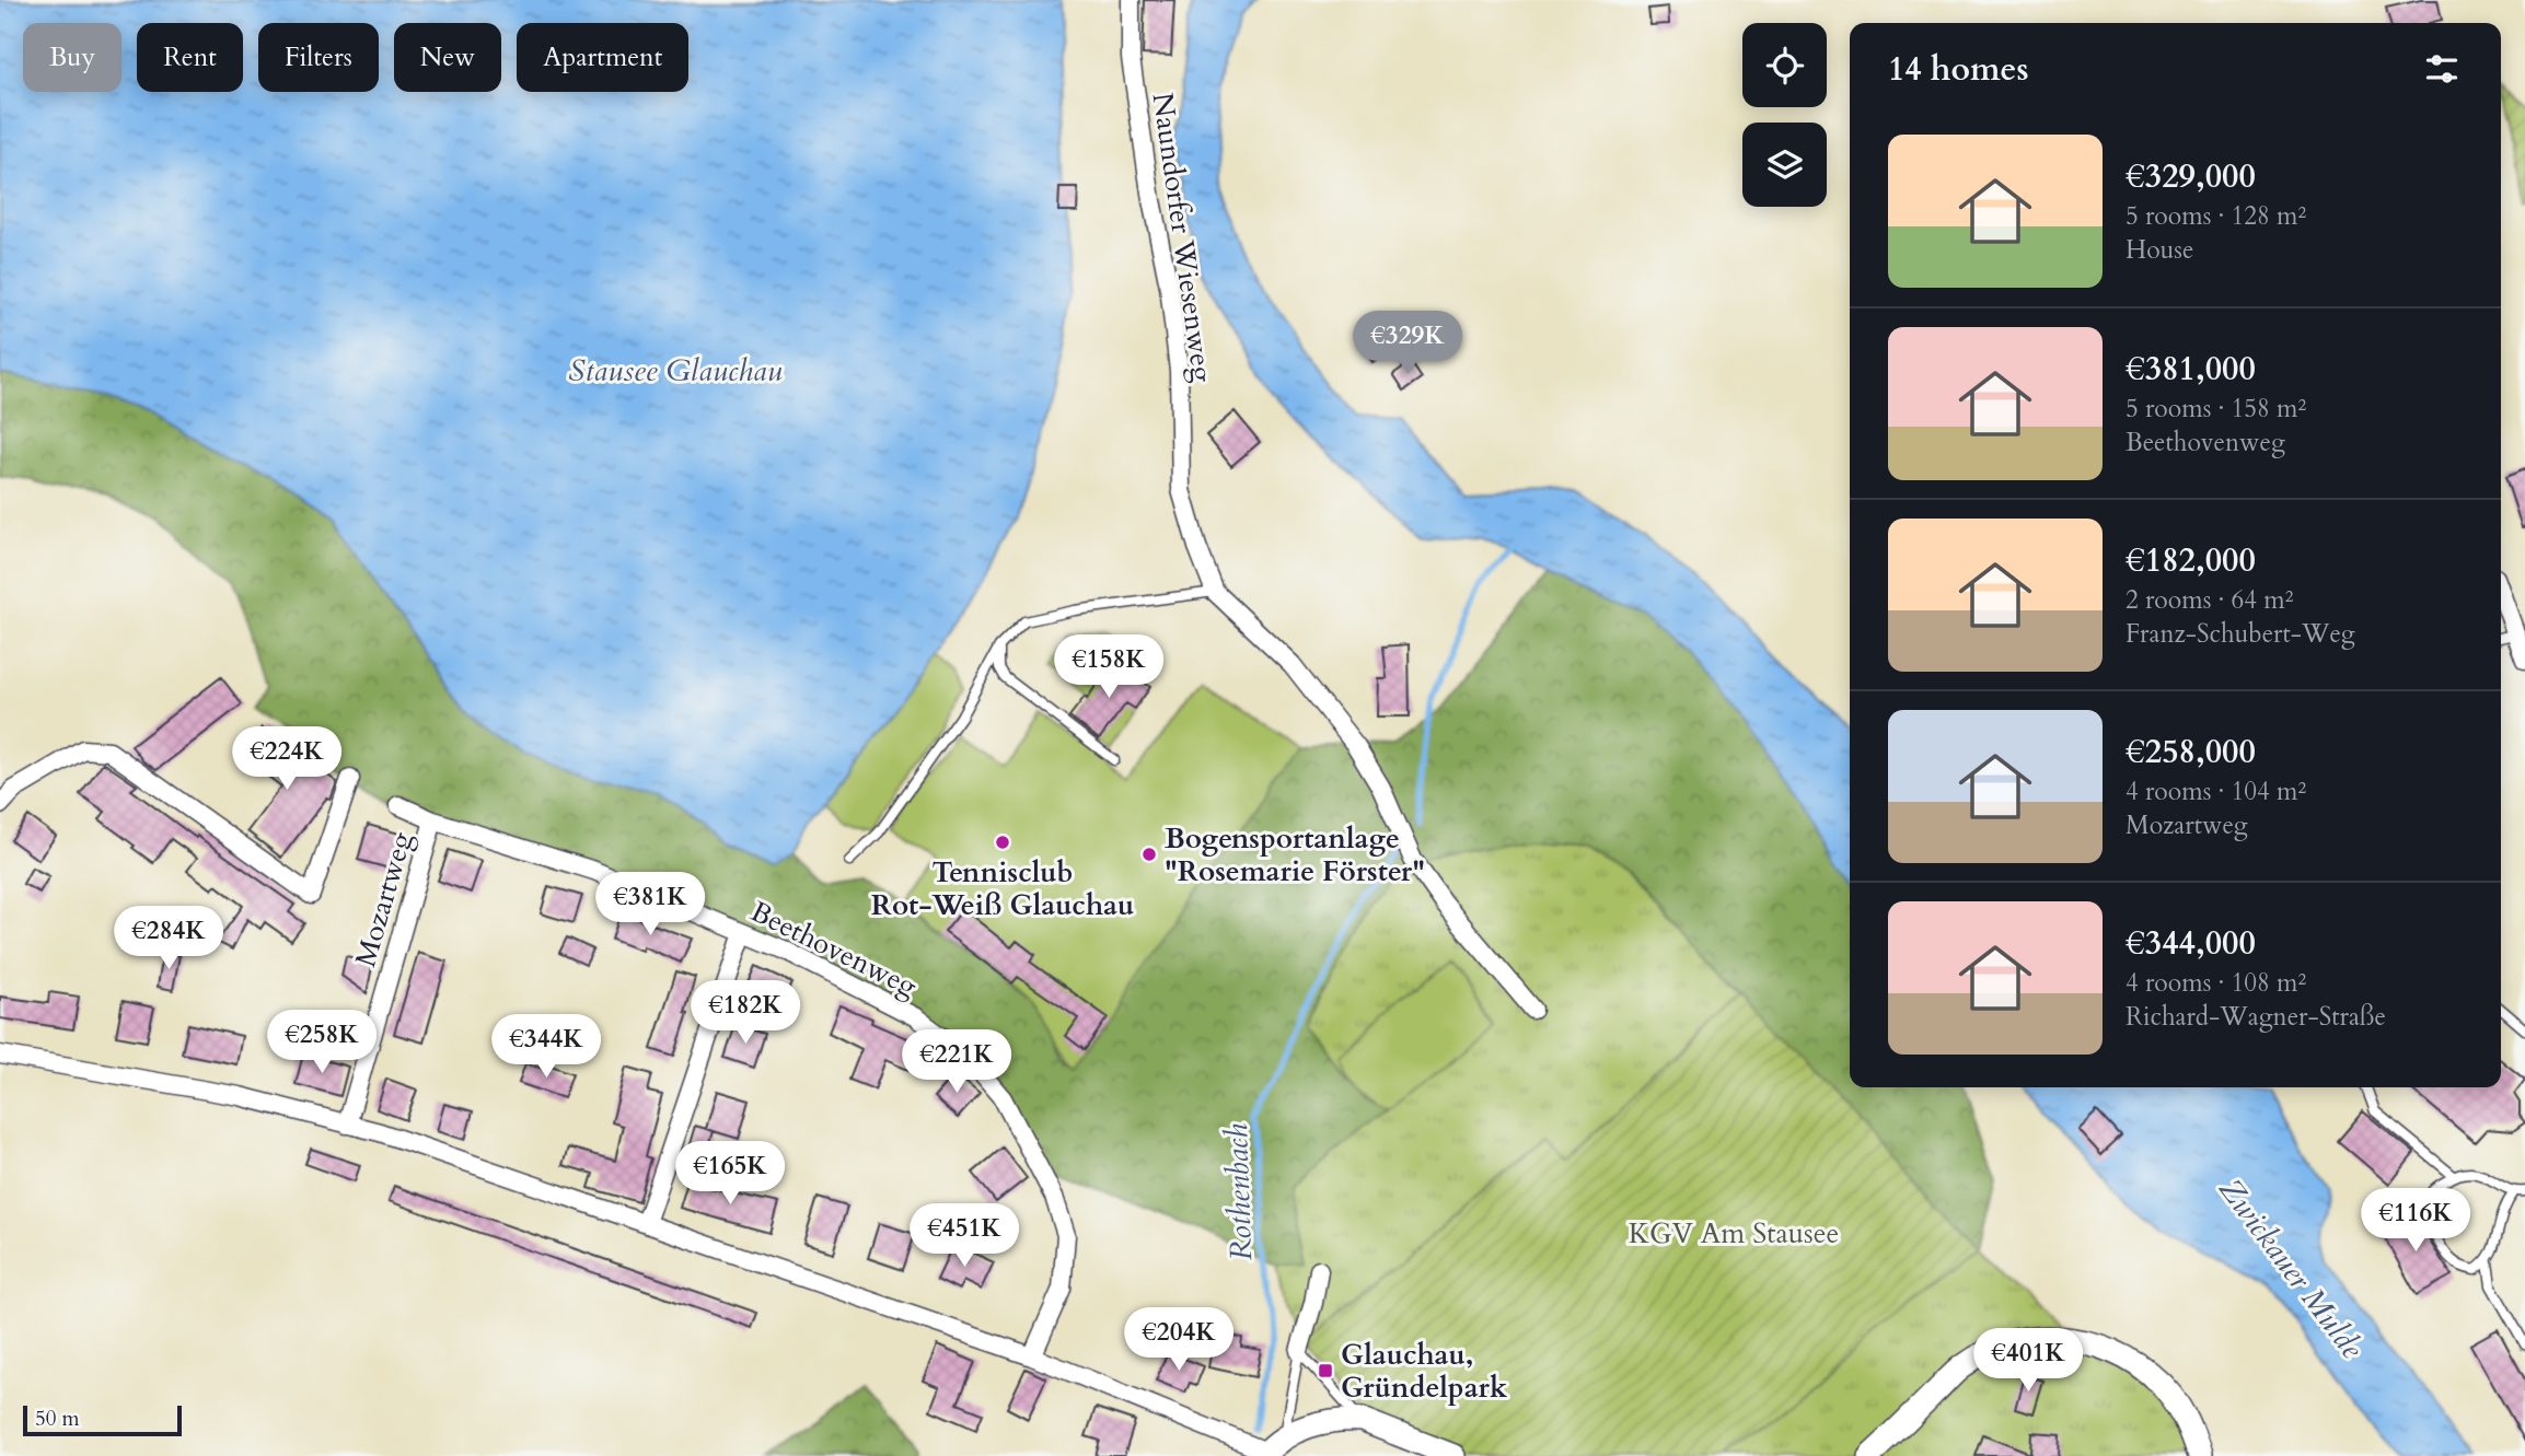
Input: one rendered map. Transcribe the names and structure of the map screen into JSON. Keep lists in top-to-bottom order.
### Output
{
  "streets": {
    "street": ["Naundorfer Wiesenweg", "Mozartweg", "Beethovenweg"]
  },
  "crossings": [
    ["Mozartweg", "Beethovenweg"]
  ],
  "water": ["Stausee Glauchau", "Rothenbach", "Zwickauer Mulde"],
  "parks": ["KGV Am Stausee"],
  "places": {
    "other": ["Tennisclub Rot-Weiß Glauchau", "Bogensportanlage \"Rosemarie Förster\""],
    "transit": ["Glauchau, Gründelpark"]
  },
  "scale_bar": "50 m",
  "page": {
    "chip": [
      "Buy",
      "Rent",
      "Filters",
      "New",
      "Apartment"
    ],
    "heading": "14 homes",
    "list": [
      {
        "name": "€329,000",
        "note": "5 rooms · 128 m² · House"
      },
      {
        "name": "€381,000",
        "note": "5 rooms · 158 m² · Beethovenweg"
      },
      {
        "name": "€182,000",
        "note": "2 rooms · 64 m² · Franz-Schubert-Weg"
      },
      {
        "name": "€258,000",
        "note": "4 rooms · 104 m² · Mozartweg"
      },
      {
        "name": "€344,000",
        "note": "4 rooms · 108 m² · Richard-Wagner-Straße"
      }
    ],
    "price": [
      "€329K",
      "€158K",
      "€224K",
      "€381K",
      "€284K",
      "€182K",
      "€258K",
      "€344K",
      "€221K",
      "€165K",
      "€116K",
      "€451K",
      "€204K",
      "€401K"
    ],
    "scale": "50 m"
  }
}
